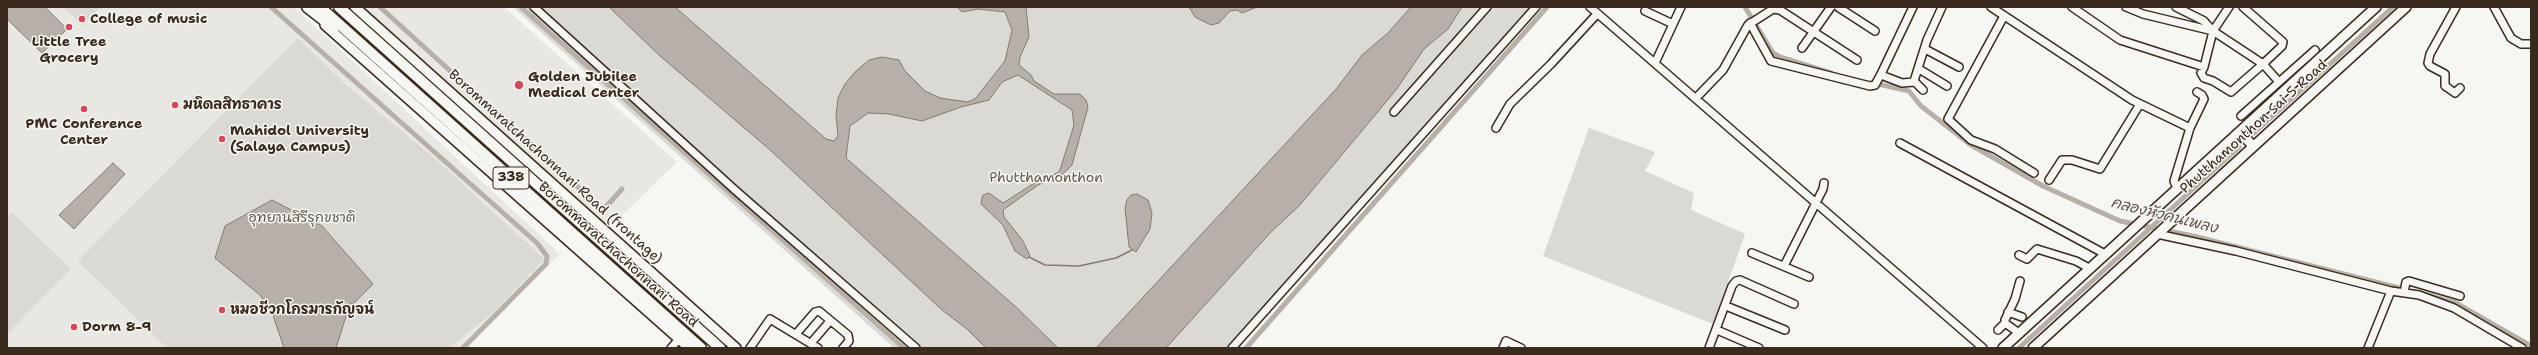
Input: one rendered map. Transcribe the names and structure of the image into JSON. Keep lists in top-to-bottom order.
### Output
{
  "streets": {
    "highway": ["338", "Borommaratchachonnani Road"],
    "main road": ["Phutthamonthon Sai 5 Road", "Borommaratchachonnani Road (frontage)"]
  },
  "water": ["คลองหัวคนเพลง"],
  "parks": ["Phutthamonthon", "อุทยานสิรีรุกขชาติ"],
  "places": [
    "College of music",
    "Little Tree Grocery",
    "Golden Jubilee Medical Center",
    "มหิดลสิทธาคาร",
    "PMC Conference Center",
    "Mahidol University (Salaya Campus)",
    "หมอชีวกโกรมารกัญจน์",
    "Dorm 8-9"
  ]
}
